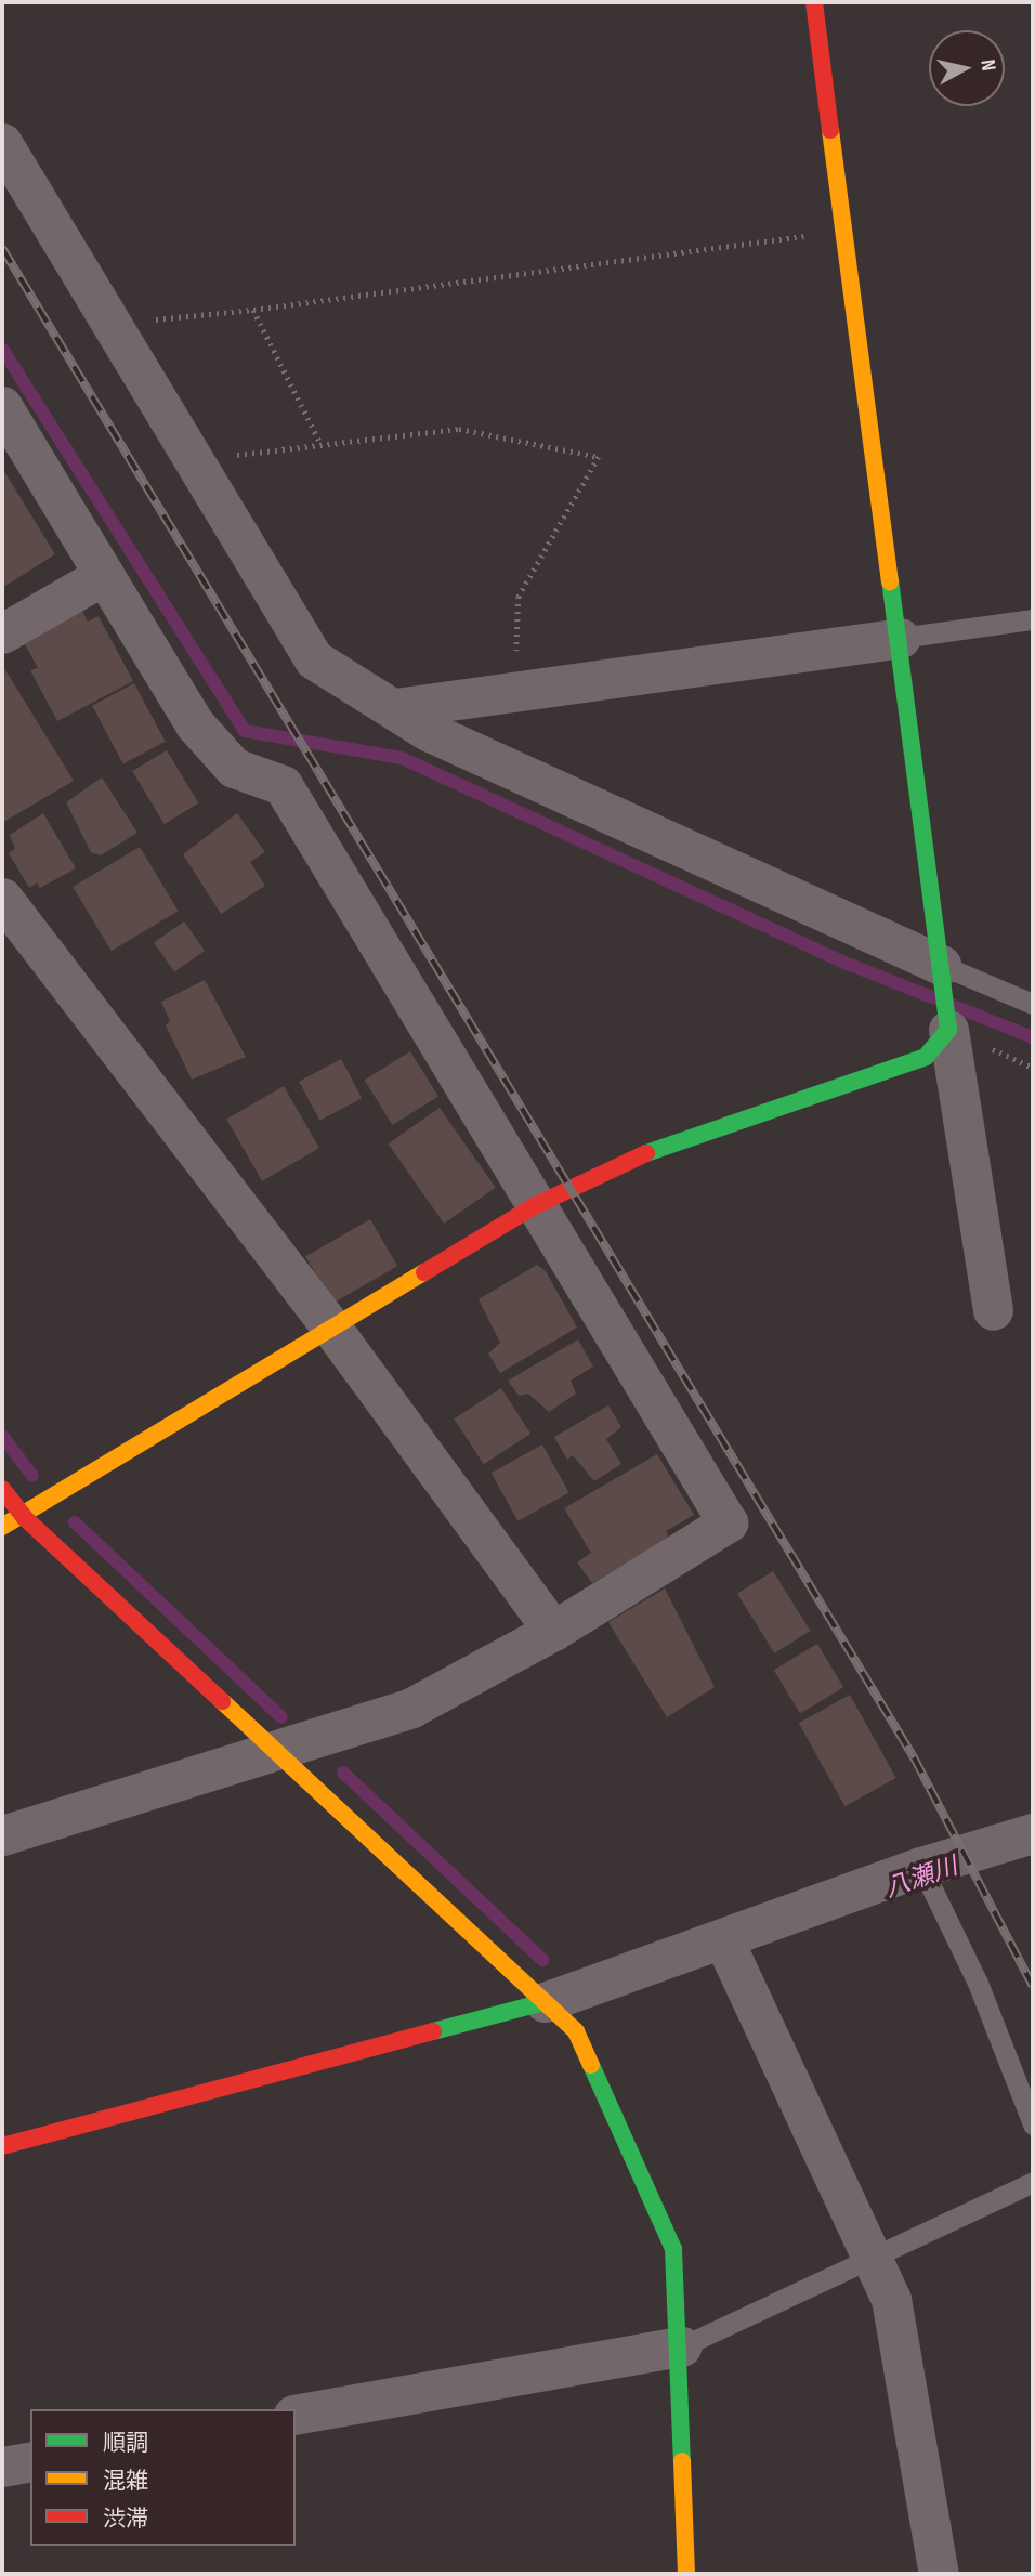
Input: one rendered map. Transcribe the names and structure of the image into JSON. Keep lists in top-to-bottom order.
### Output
{
  "water": ["八瀬川"],
  "legend": ["順調", "混雑", "渋滞"],
  "north": "right"
}
